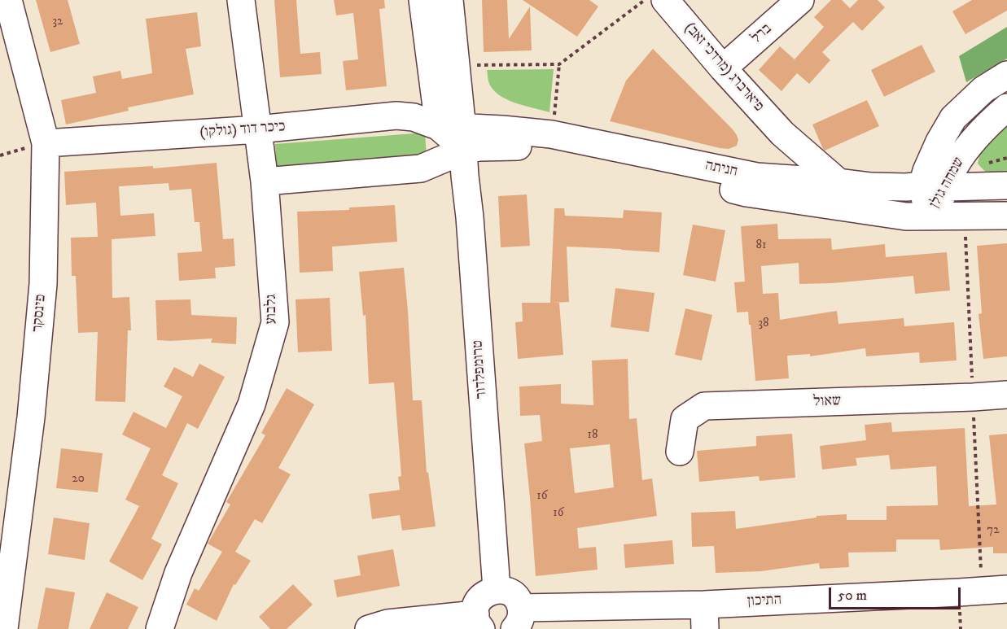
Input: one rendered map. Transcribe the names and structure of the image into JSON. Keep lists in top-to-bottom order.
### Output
{
  "streets": {
    "street": [
      "ברל",
      "פיארברג (מרדכי זאב)",
      "כיכר דוד (גולקו)",
      "חניתה",
      "שמחה גולן",
      "גלבוע",
      "פינסקר",
      "טרומפלדור",
      "שאול",
      "התיכון"
    ]
  },
  "crossings": [
    ["ברל", "פיארברג (מרדכי זאב)"],
    ["פיארברג (מרדכי זאב)", "חניתה"],
    ["כיכר דוד (גולקו)", "חניתה"],
    ["כיכר דוד (גולקו)", "גלבוע"],
    ["כיכר דוד (גולקו)", "פינסקר"],
    ["כיכר דוד (גולקו)", "טרומפלדור"],
    ["חניתה", "שמחה גולן"],
    ["חניתה", "טרומפלדור"]
  ],
  "house_numbers": [
    "32",
    "81",
    "38",
    "18",
    "20",
    "16",
    "16",
    "72"
  ],
  "scale_bar": "50 m"
}
